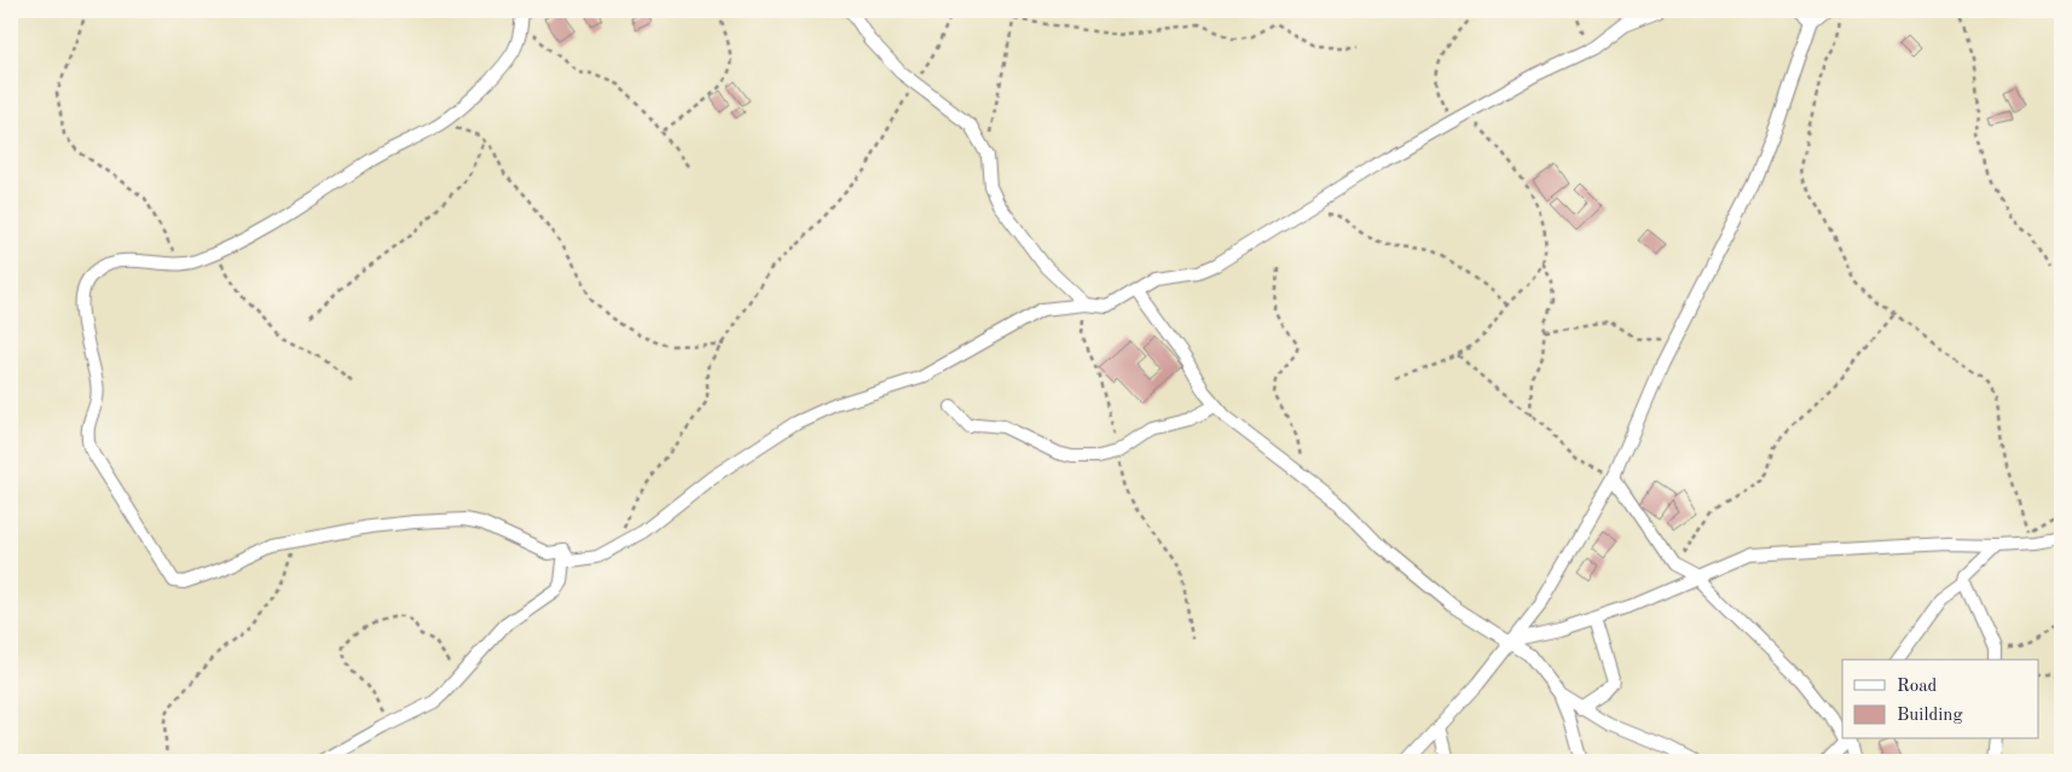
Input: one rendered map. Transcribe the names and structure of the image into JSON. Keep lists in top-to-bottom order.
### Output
{
  "legend": ["Road", "Building"]
}
